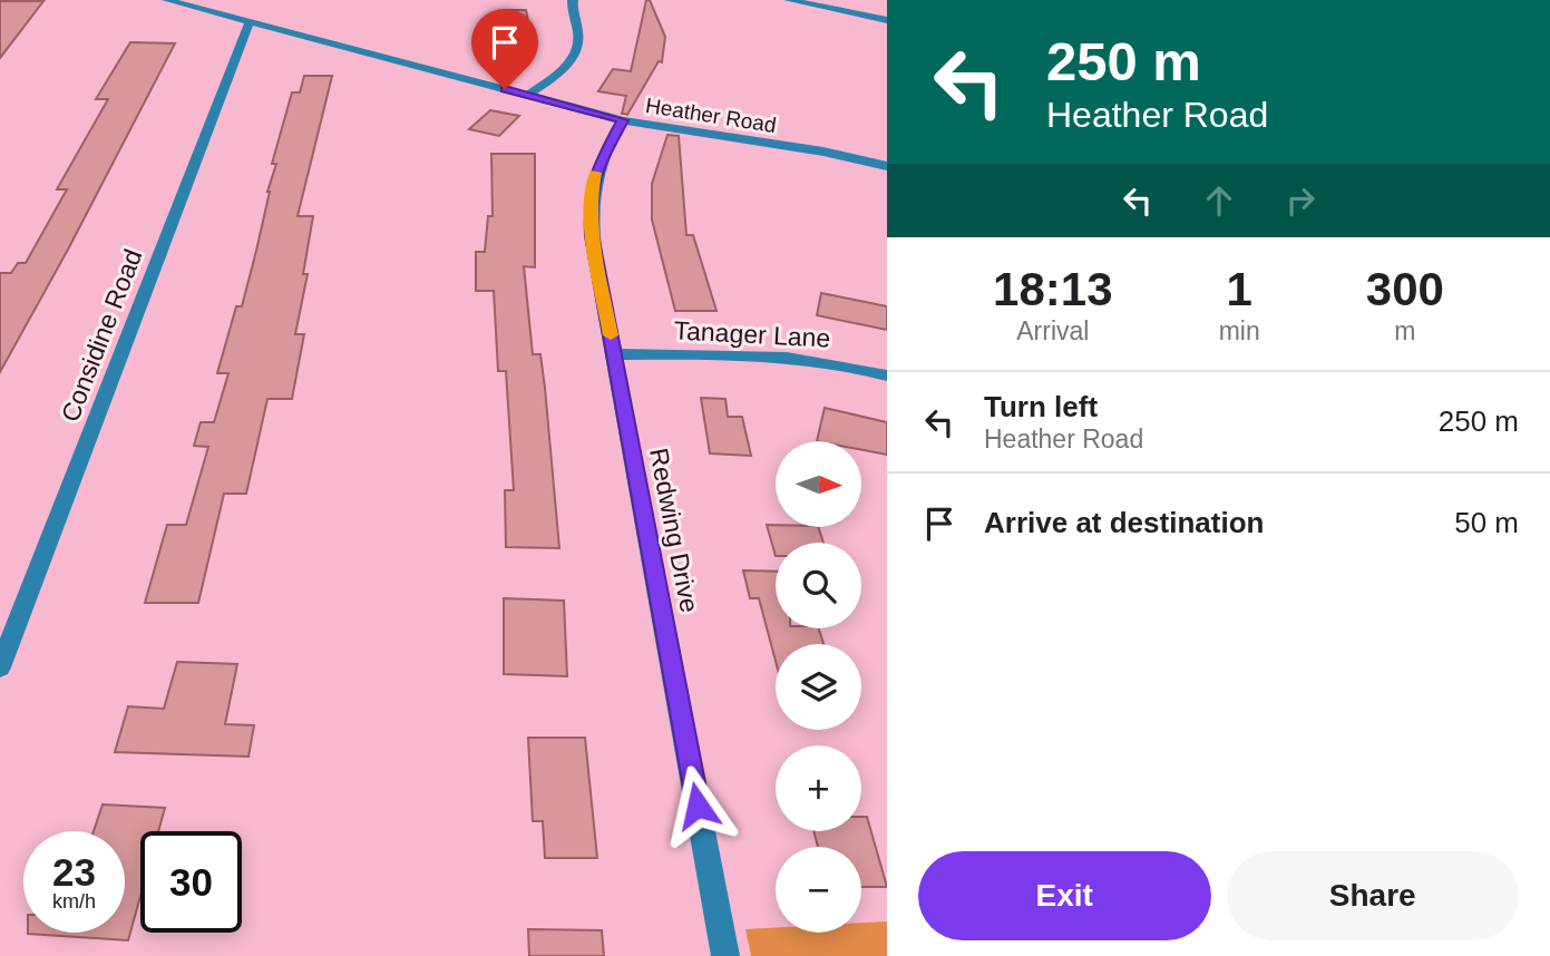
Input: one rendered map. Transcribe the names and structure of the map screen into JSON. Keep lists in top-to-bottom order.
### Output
{
  "streets": {
    "street": [
      "Heather Road",
      "Tanager Lane",
      "Considine Road",
      "Redwing Drive"
    ]
  },
  "crossings": [
    ["Heather Road", "Considine Road"],
    ["Heather Road", "Redwing Drive"],
    ["Tanager Lane", "Redwing Drive"]
  ],
  "north": "right",
  "page": {
    "turn": ["250 m", "Heather Road"],
    "eta": [
      "18:13",
      "Arrival",
      "1",
      "min",
      "300",
      "m"
    ],
    "list": [
      {
        "name": "Turn left",
        "note": "Heather Road",
        "value": "250 m"
      },
      {
        "name": "Arrive at destination",
        "value": "50 m"
      }
    ],
    "map_buttons": ["+", "−"],
    "speed": "23 km/h",
    "limit": "30",
    "buttons": ["Exit", "Share"]
  }
}
